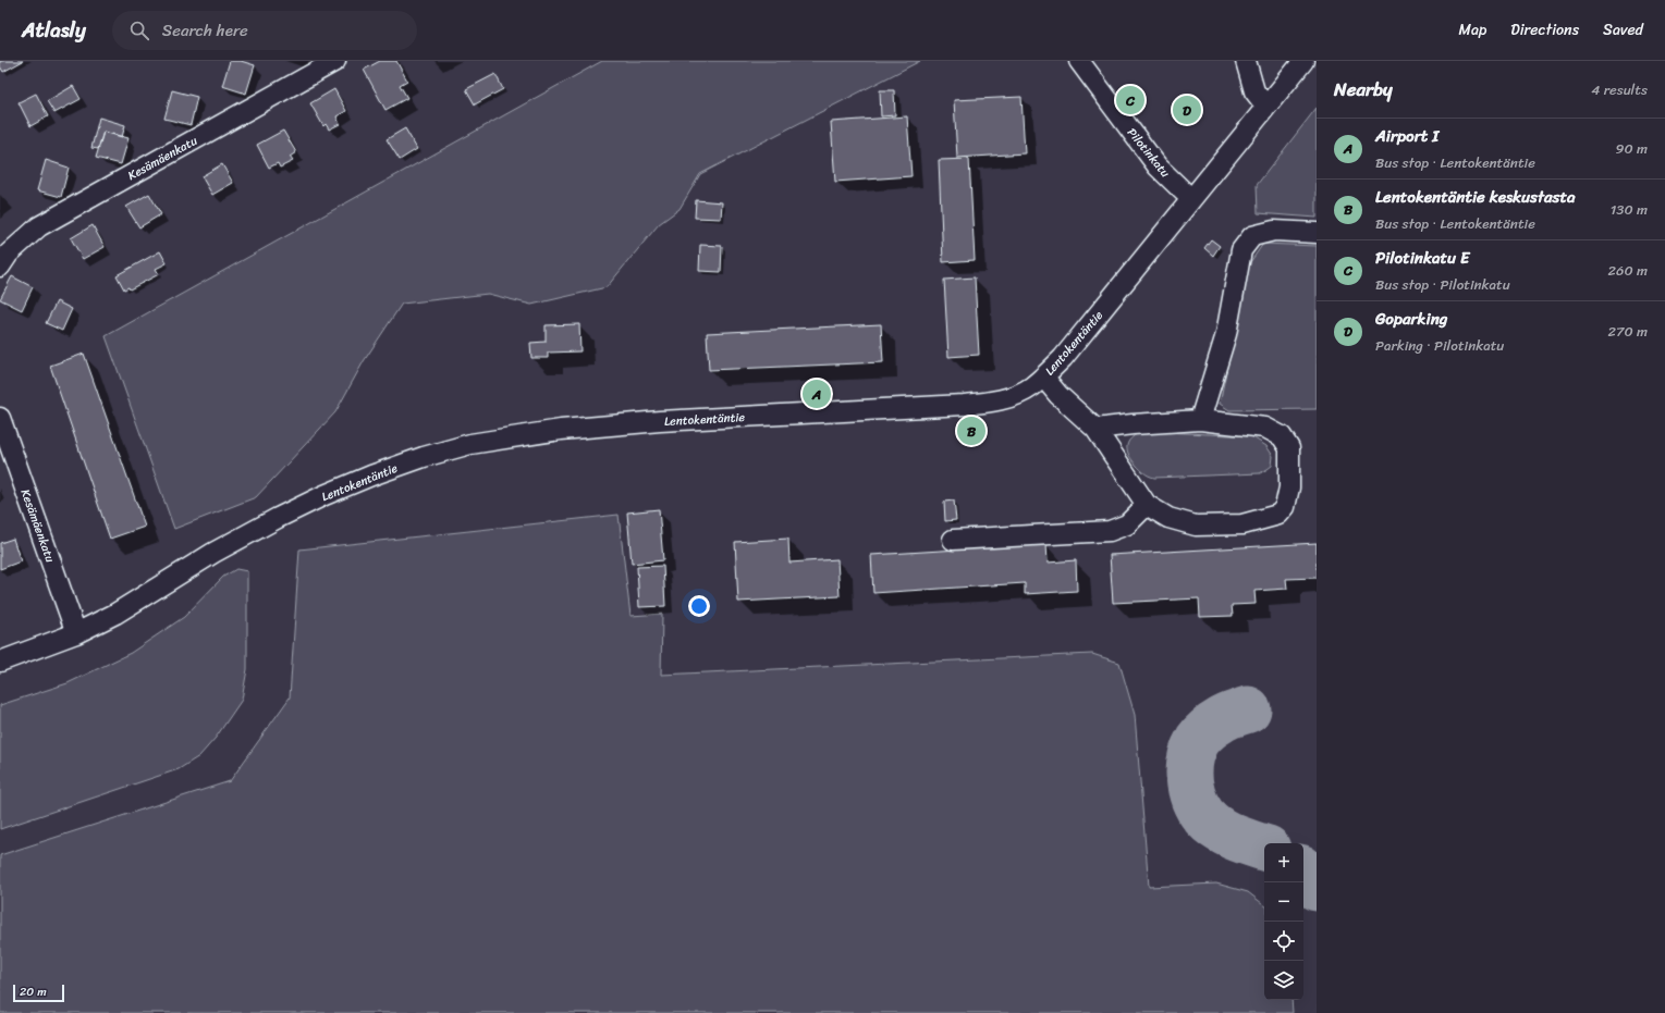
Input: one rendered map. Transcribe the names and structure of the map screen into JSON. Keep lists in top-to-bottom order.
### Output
{
  "streets": {
    "street": ["Pilotinkatu", "Kesämäenkatu", "Lentokentäntie"]
  },
  "crossings": [
    ["Pilotinkatu", "Lentokentäntie"],
    ["Kesämäenkatu", "Lentokentäntie"]
  ],
  "scale_bar": "20 m",
  "page": {
    "header": "Atlasly",
    "search": "Search here",
    "nav": ["Map", "Directions", "Saved"],
    "heading": ["Nearby", "4 results"],
    "pins": [
      "C",
      "D",
      "A",
      "B"
    ],
    "list": [
      {
        "mark": "A",
        "name": "Airport I",
        "note": "Bus stop · Lentokentäntie",
        "value": "90 m"
      },
      {
        "mark": "B",
        "name": "Lentokentäntie keskustasta",
        "note": "Bus stop · Lentokentäntie",
        "value": "130 m"
      },
      {
        "mark": "C",
        "name": "Pilotinkatu E",
        "note": "Bus stop · Pilotinkatu",
        "value": "260 m"
      },
      {
        "mark": "D",
        "name": "Goparking",
        "note": "Parking · Pilotinkatu",
        "value": "270 m"
      }
    ],
    "map_buttons": ["+", "−"],
    "scale": "20 m"
  }
}
